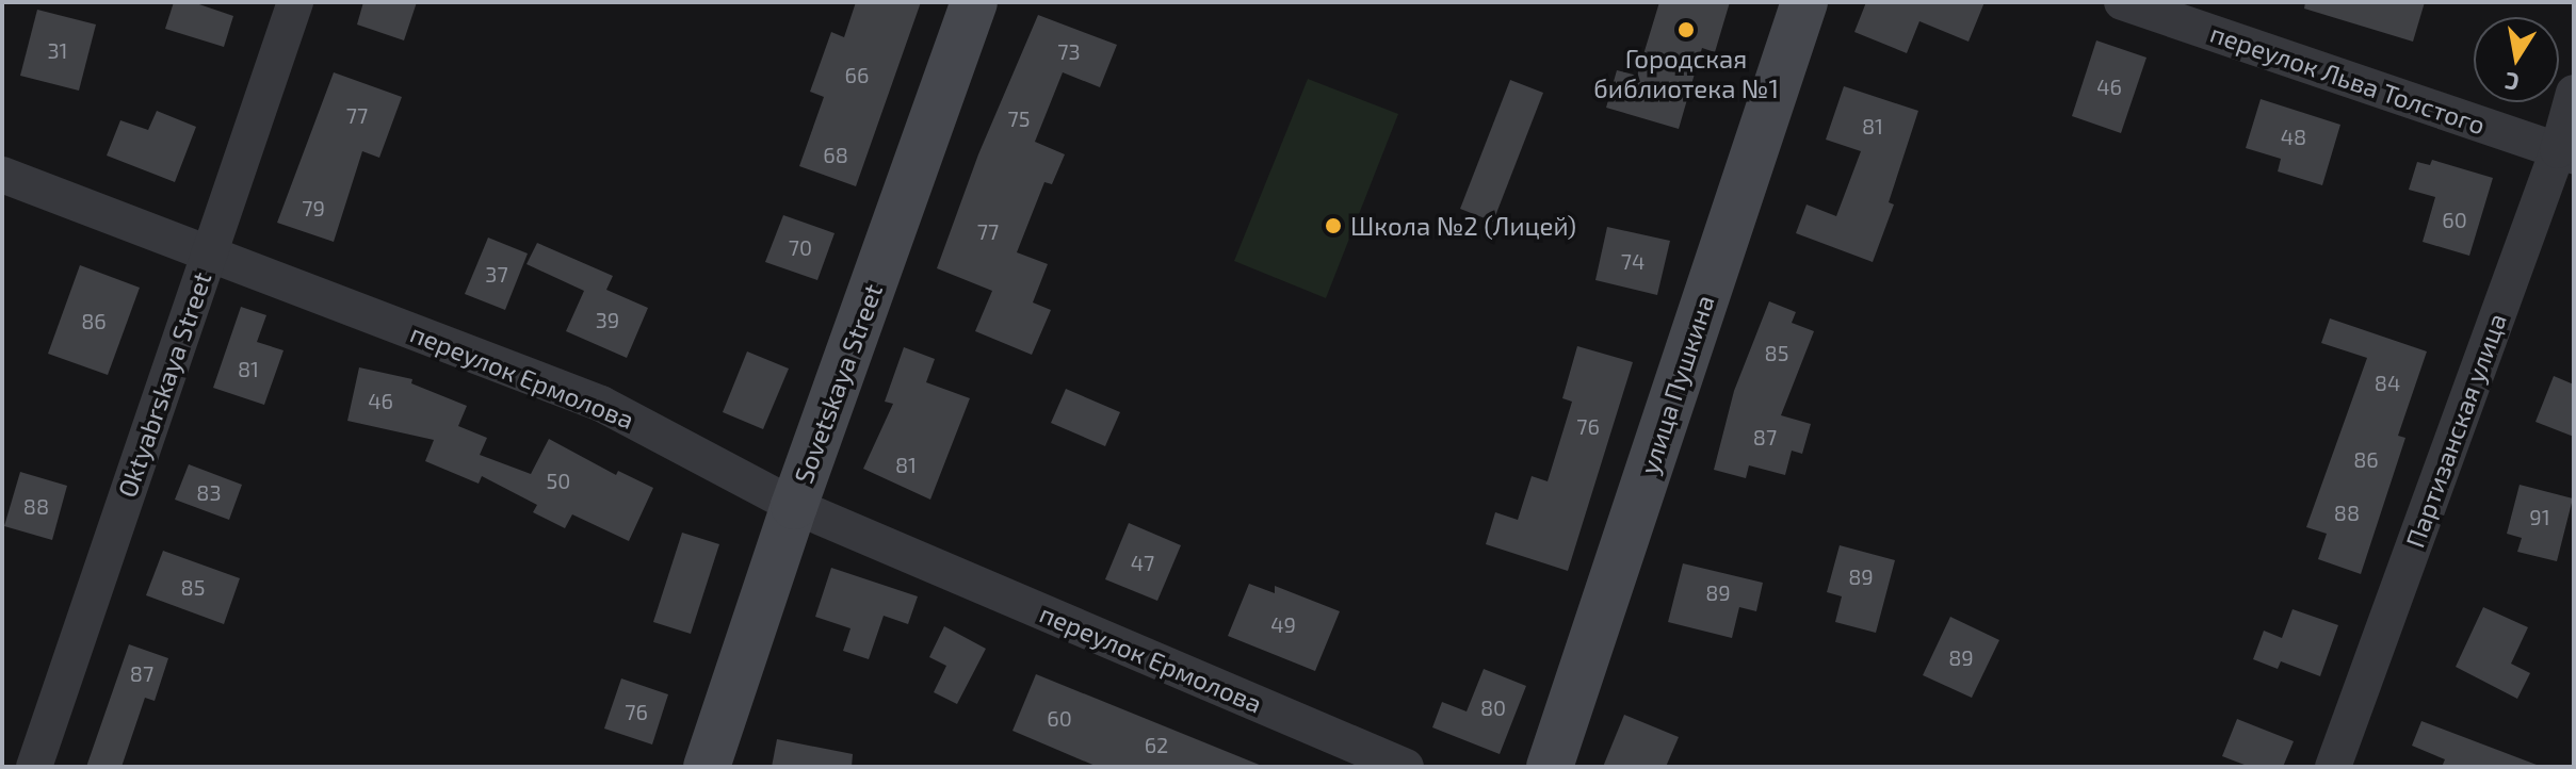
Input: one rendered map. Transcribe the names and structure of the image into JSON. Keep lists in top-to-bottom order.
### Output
{
  "streets": {
    "main road": ["Sovetskaya Street", "улица Пушкина"],
    "street": [
      "переулок Льва Толстого",
      "переулок Ермолова",
      "Oktyabrskaya Street",
      "Партизанская улица"
    ]
  },
  "crossings": [
    ["переулок Льва Толстого", "Партизанская улица"],
    ["переулок Ермолова", "Sovetskaya Street"],
    ["переулок Ермолова", "Oktyabrskaya Street"]
  ],
  "places": ["Городская библиотека №1", "Школа №2 (Лицей)"],
  "house_numbers": [
    "31",
    "73",
    "66",
    "46",
    "77",
    "75",
    "81",
    "48",
    "68",
    "79",
    "60",
    "77",
    "70",
    "74",
    "37",
    "39",
    "86",
    "85",
    "81",
    "84",
    "46",
    "76",
    "87",
    "86",
    "81",
    "50",
    "83",
    "88",
    "88",
    "91",
    "47",
    "89",
    "85",
    "89",
    "49",
    "89",
    "87",
    "80",
    "76",
    "60",
    "62"
  ],
  "north": "bottom"
}
